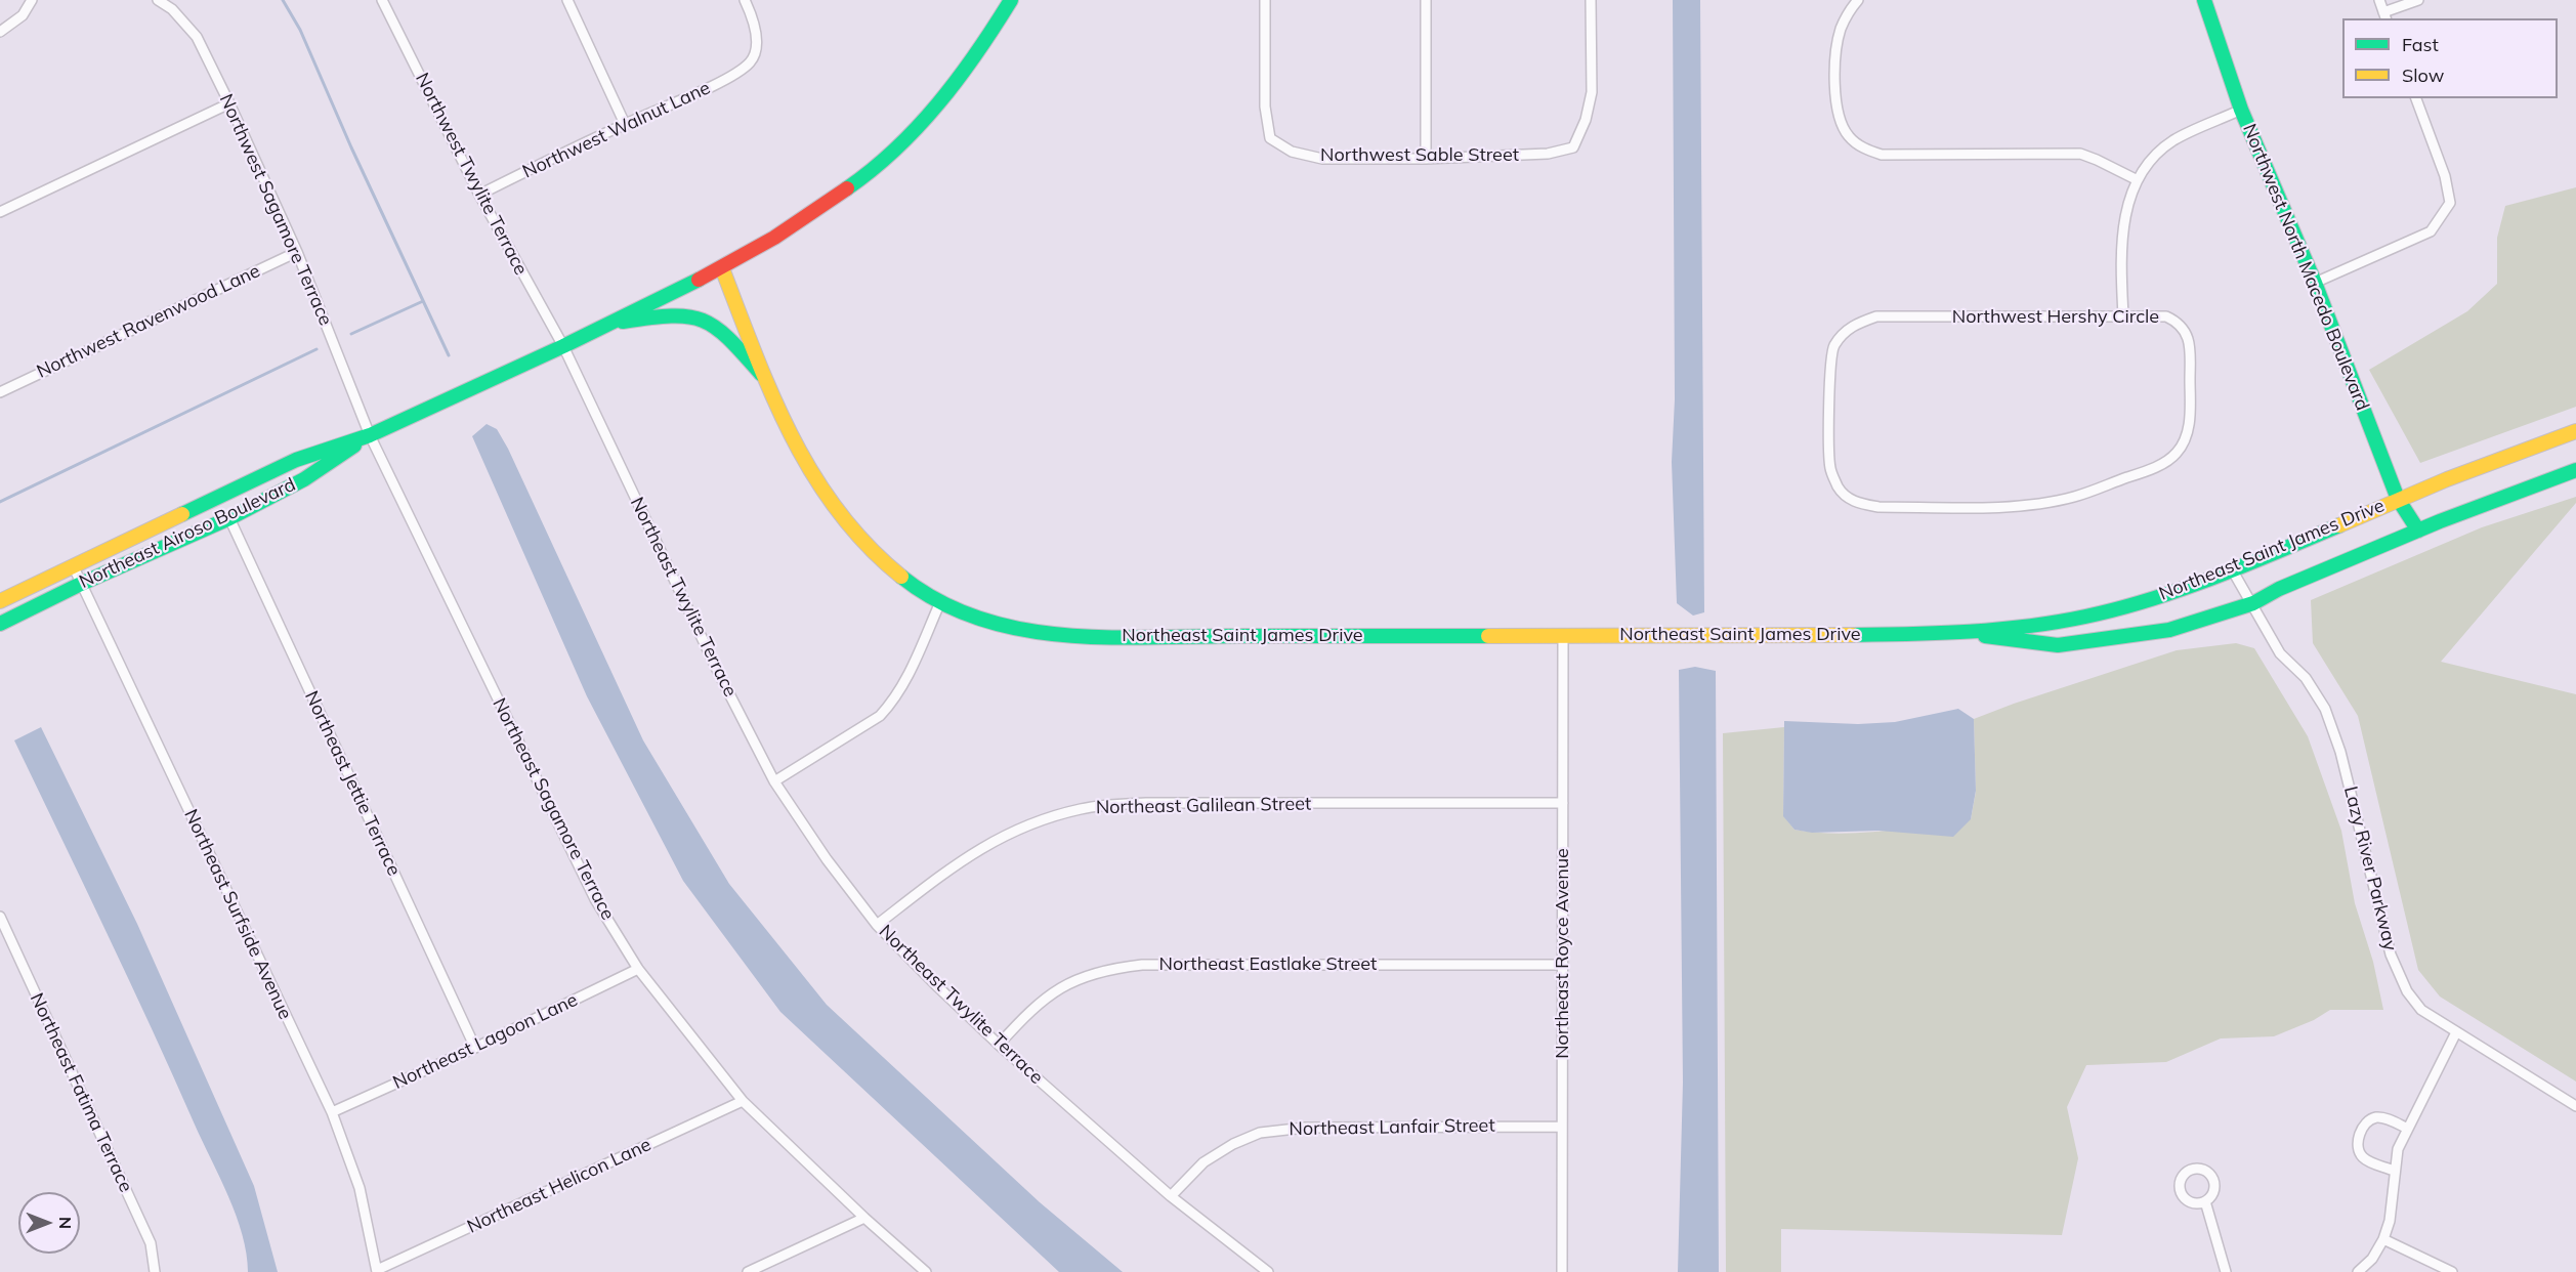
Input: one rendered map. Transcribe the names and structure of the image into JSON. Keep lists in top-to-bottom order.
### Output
{
  "streets": {
    "main road": ["Northwest North Macedo Boulevard", "Northeast Airoso Boulevard", "Northeast Saint James Drive"],
    "street": [
      "Northwest Walnut Lane",
      "Northwest Sable Street",
      "Northwest Twylite Terrace",
      "Northwest Sagamore Terrace",
      "Northwest Hershy Circle",
      "Northwest Ravenwood Lane",
      "Northeast Twylite Terrace",
      "Northeast Jettie Terrace",
      "Northeast Galilean Street",
      "Northeast Sagamore Terrace",
      "Lazy River Parkway",
      "Northeast Surfside Avenue",
      "Northeast Royce Avenue",
      "Northeast Eastlake Street",
      "Northeast Lagoon Lane",
      "Northeast Fatima Terrace",
      "Northeast Lanfair Street",
      "Northeast Helicon Lane"
    ]
  },
  "crossings": [
    ["Northwest Walnut Lane", "Northwest Twylite Terrace"],
    ["Northwest Twylite Terrace", "Northeast Airoso Boulevard"],
    ["Northwest Twylite Terrace", "Northeast Twylite Terrace"],
    ["Northwest Sagamore Terrace", "Northwest Ravenwood Lane"],
    ["Northwest Sagamore Terrace", "Northeast Airoso Boulevard"],
    ["Northwest Sagamore Terrace", "Northeast Sagamore Terrace"],
    ["Northwest North Macedo Boulevard", "Northeast Saint James Drive"],
    ["Northeast Airoso Boulevard", "Northeast Saint James Drive"],
    ["Northeast Airoso Boulevard", "Northeast Twylite Terrace"],
    ["Northeast Airoso Boulevard", "Northeast Jettie Terrace"],
    ["Northeast Airoso Boulevard", "Northeast Sagamore Terrace"],
    ["Northeast Airoso Boulevard", "Northeast Surfside Avenue"],
    ["Northeast Saint James Drive", "Lazy River Parkway"],
    ["Northeast Saint James Drive", "Northeast Royce Avenue"],
    ["Northeast Twylite Terrace", "Northeast Galilean Street"],
    ["Northeast Twylite Terrace", "Northeast Eastlake Street"],
    ["Northeast Twylite Terrace", "Northeast Lanfair Street"],
    ["Northeast Jettie Terrace", "Northeast Lagoon Lane"],
    ["Northeast Galilean Street", "Northeast Royce Avenue"],
    ["Northeast Sagamore Terrace", "Northeast Lagoon Lane"],
    ["Northeast Sagamore Terrace", "Northeast Helicon Lane"],
    ["Northeast Surfside Avenue", "Northeast Lagoon Lane"],
    ["Northeast Surfside Avenue", "Northeast Helicon Lane"],
    ["Northeast Royce Avenue", "Northeast Eastlake Street"],
    ["Northeast Royce Avenue", "Northeast Lanfair Street"]
  ],
  "legend": ["Fast", "Slow"],
  "north": "right"
}
